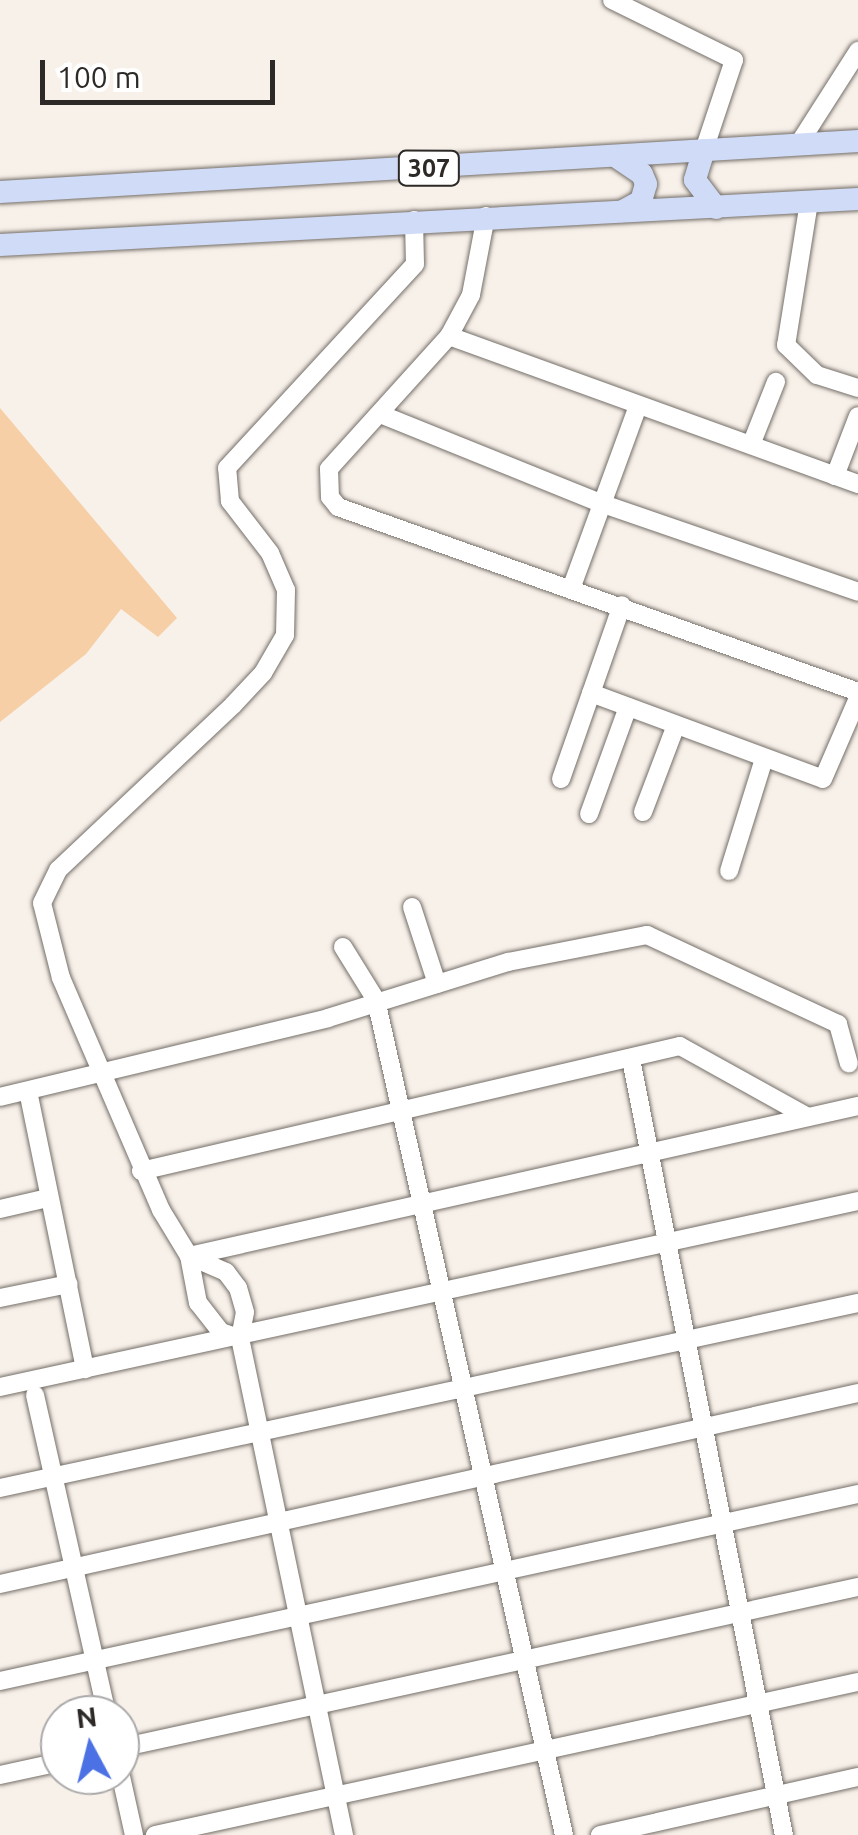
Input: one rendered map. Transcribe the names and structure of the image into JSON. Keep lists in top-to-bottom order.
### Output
{
  "streets": {
    "main road": ["307"]
  },
  "scale_bar": "100 m",
  "north": "top"
}
